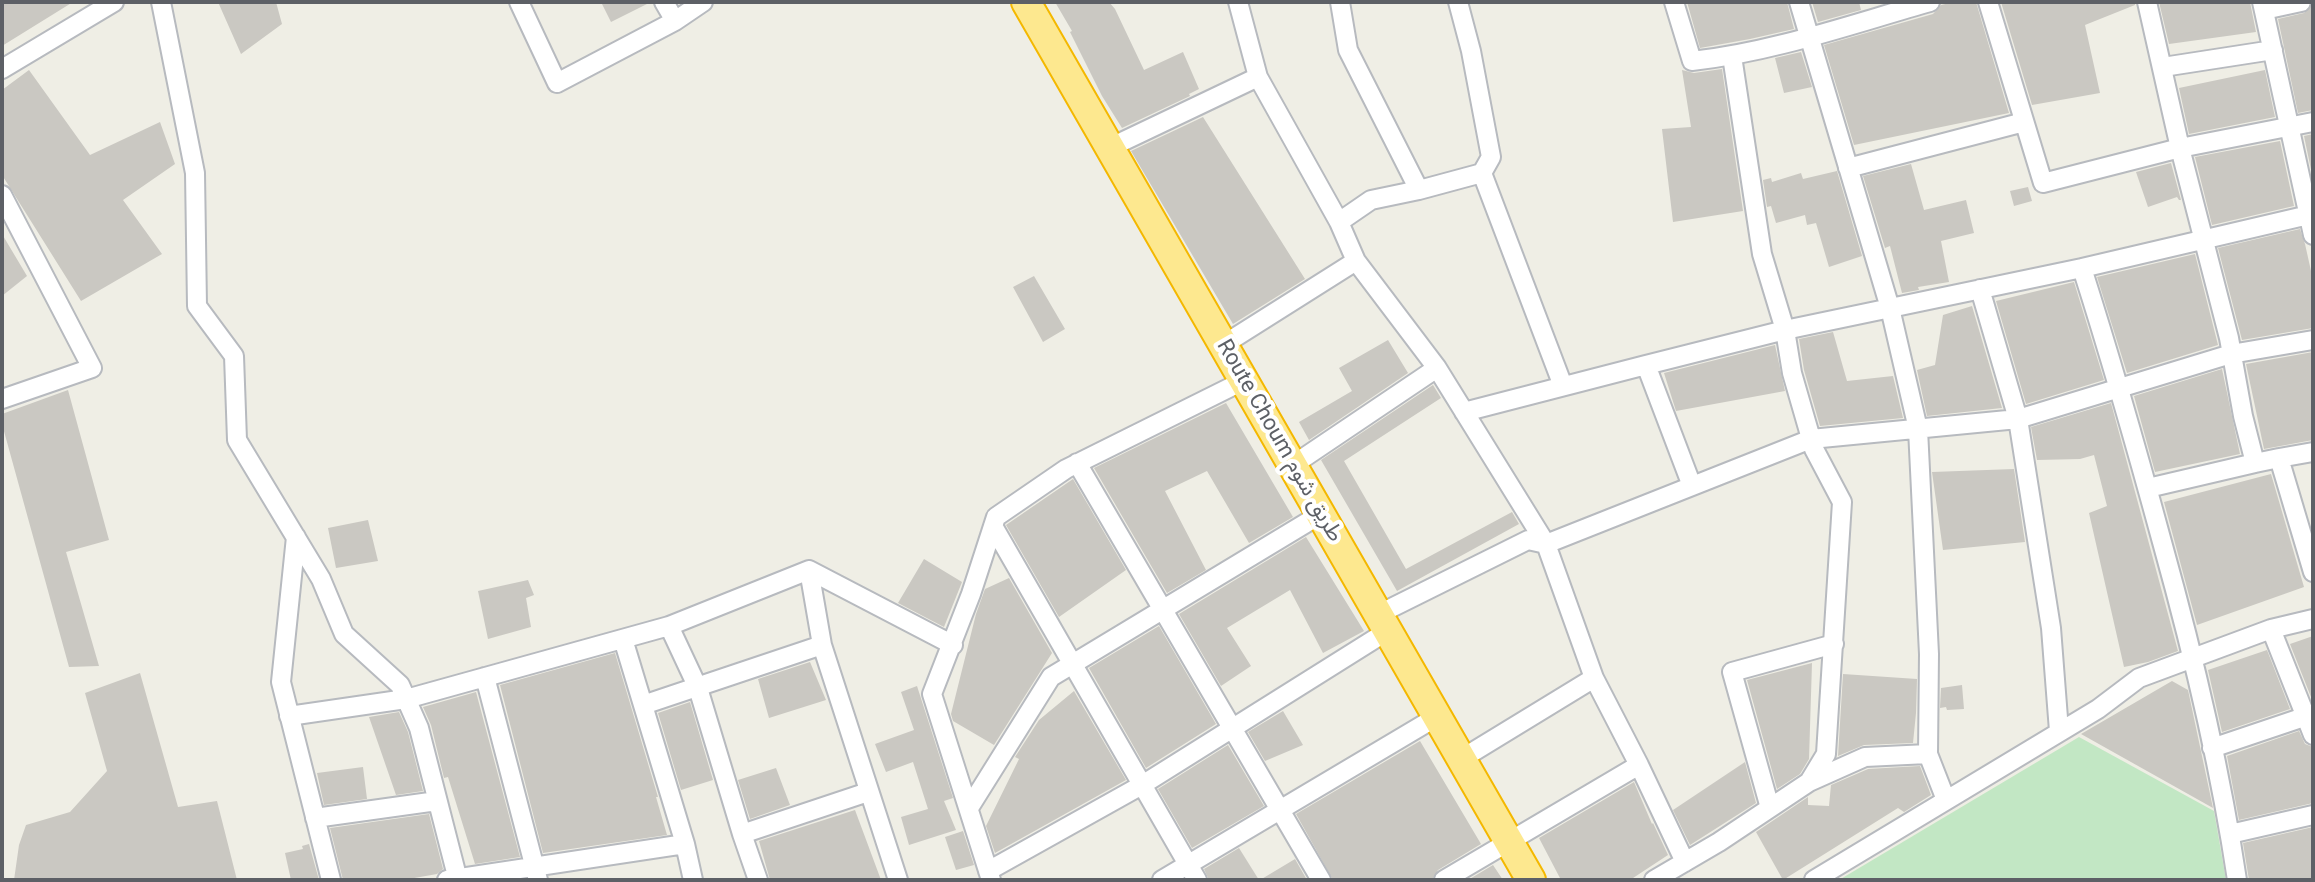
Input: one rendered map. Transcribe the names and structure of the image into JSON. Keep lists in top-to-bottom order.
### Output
{
  "streets": {
    "highway": ["Route Choum طريق شوم"]
  }
}
